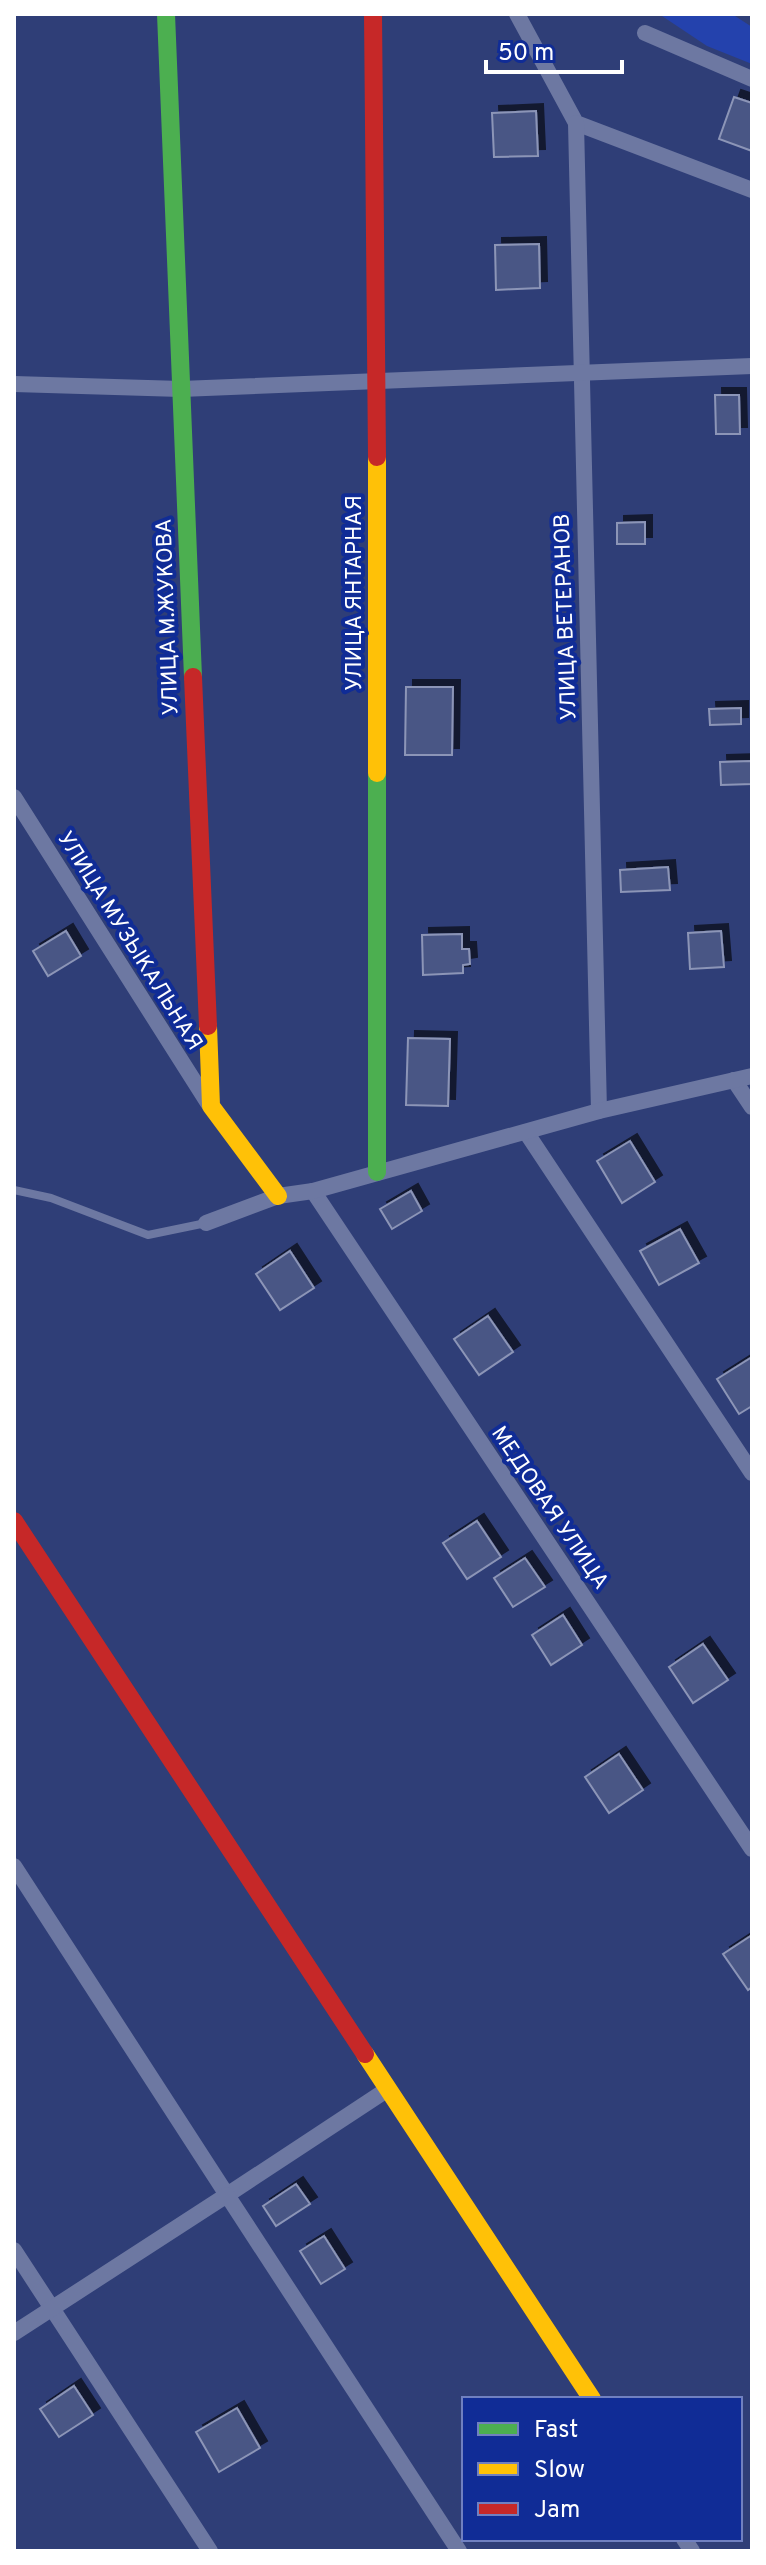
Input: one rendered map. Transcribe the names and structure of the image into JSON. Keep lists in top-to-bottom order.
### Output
{
  "streets": {
    "street": [
      "УЛИЦА ЯНТАРНАЯ",
      "УЛИЦА М.ЖУКОВА",
      "УЛИЦА ВЕТЕРАНОВ",
      "УЛИЦА МУЗЫКАЛЬНАЯ",
      "МЕДОВАЯ УЛИЦА"
    ]
  },
  "crossings": [
    ["УЛИЦА М.ЖУКОВА", "УЛИЦА МУЗЫКАЛЬНАЯ"]
  ],
  "legend": ["Fast", "Slow", "Jam"],
  "scale_bar": "50 m"
}
